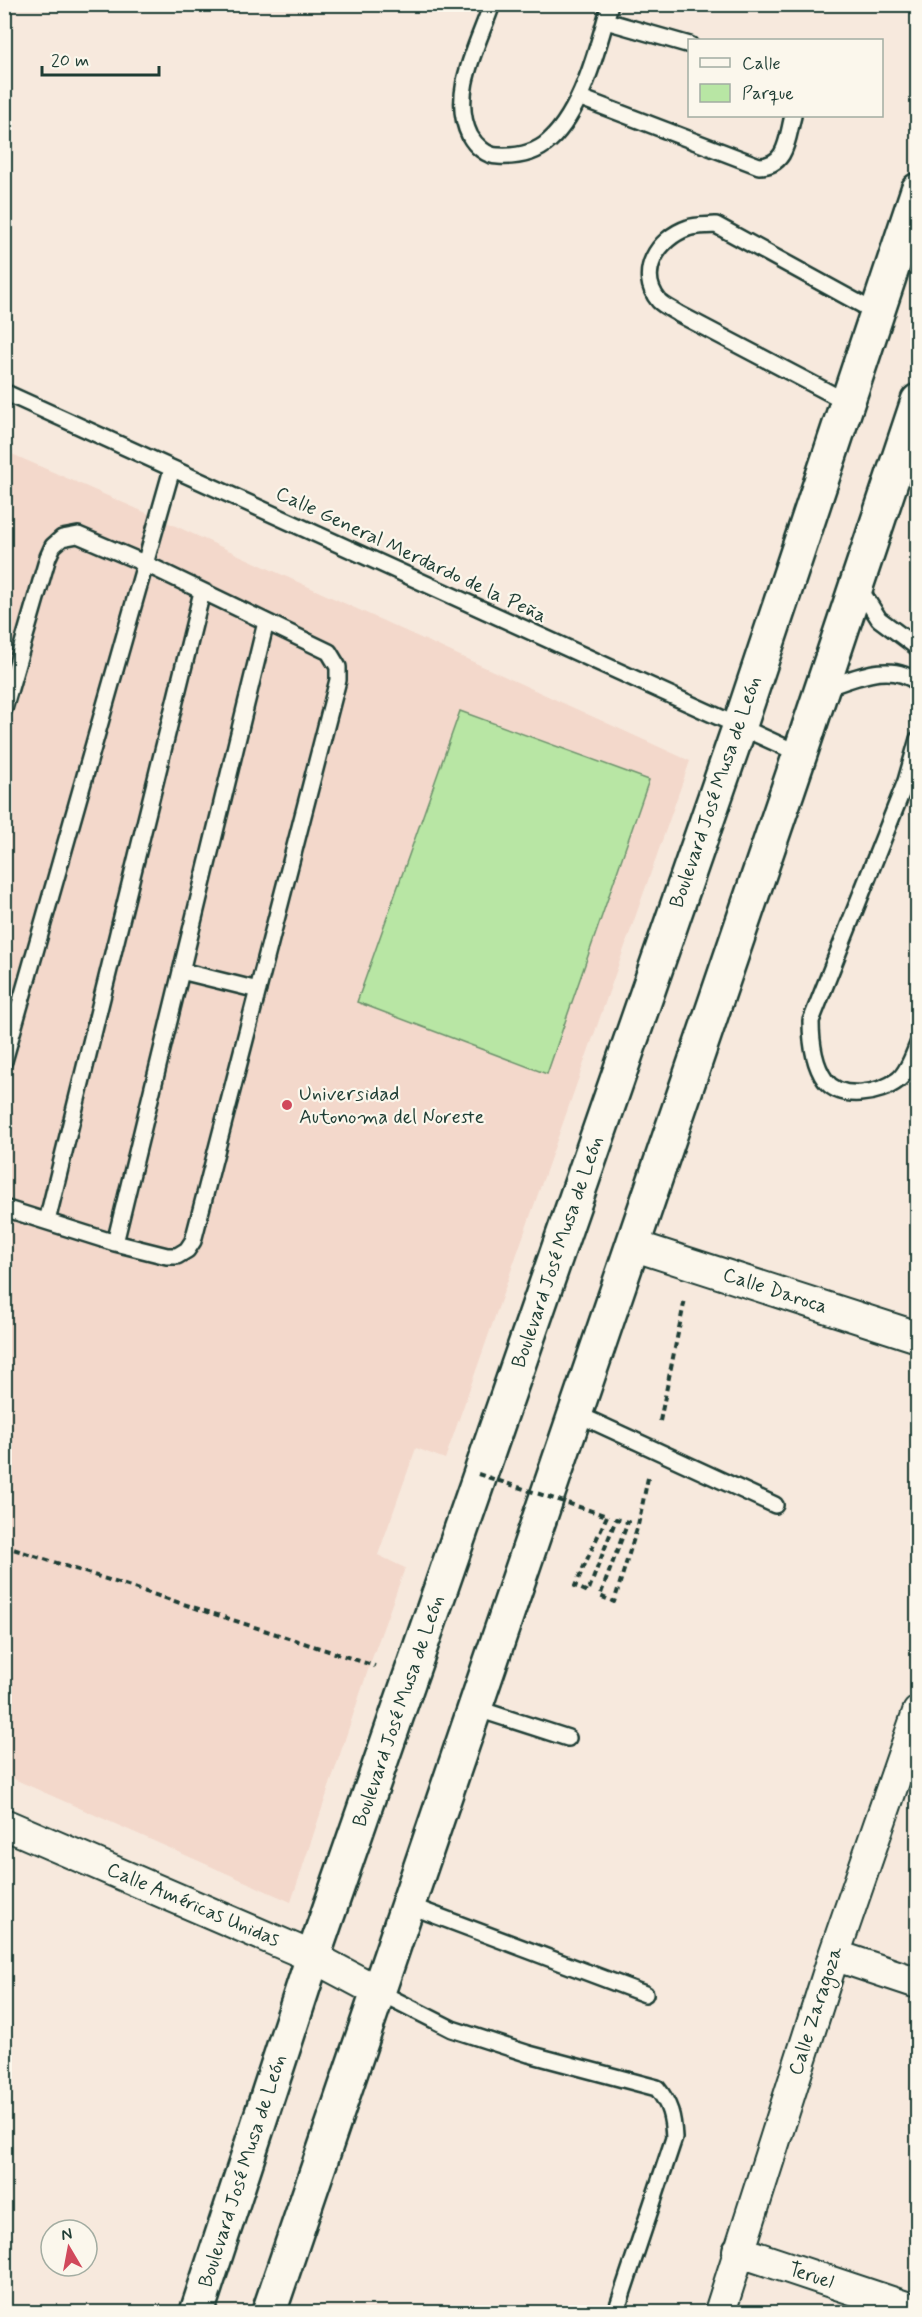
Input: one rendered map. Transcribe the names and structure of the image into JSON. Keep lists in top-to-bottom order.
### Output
{
  "streets": {
    "main road": ["Boulevard José Musa de León"],
    "street": [
      "Calle Daroca",
      "Calle Américas Unidas",
      "Calle Zaragoza",
      "Teruel"
    ],
    "lane": ["Calle General Merdardo de la Peña"]
  },
  "crossings": [
    ["Calle General Merdardo de la Peña", "Boulevard José Musa de León"],
    ["Boulevard José Musa de León", "Calle Américas Unidas"],
    ["Calle Zaragoza", "Teruel"]
  ],
  "places": ["Universidad Autonoma del Noreste"],
  "legend": ["Calle", "Parque"],
  "scale_bar": "20 m",
  "north": "top"
}
